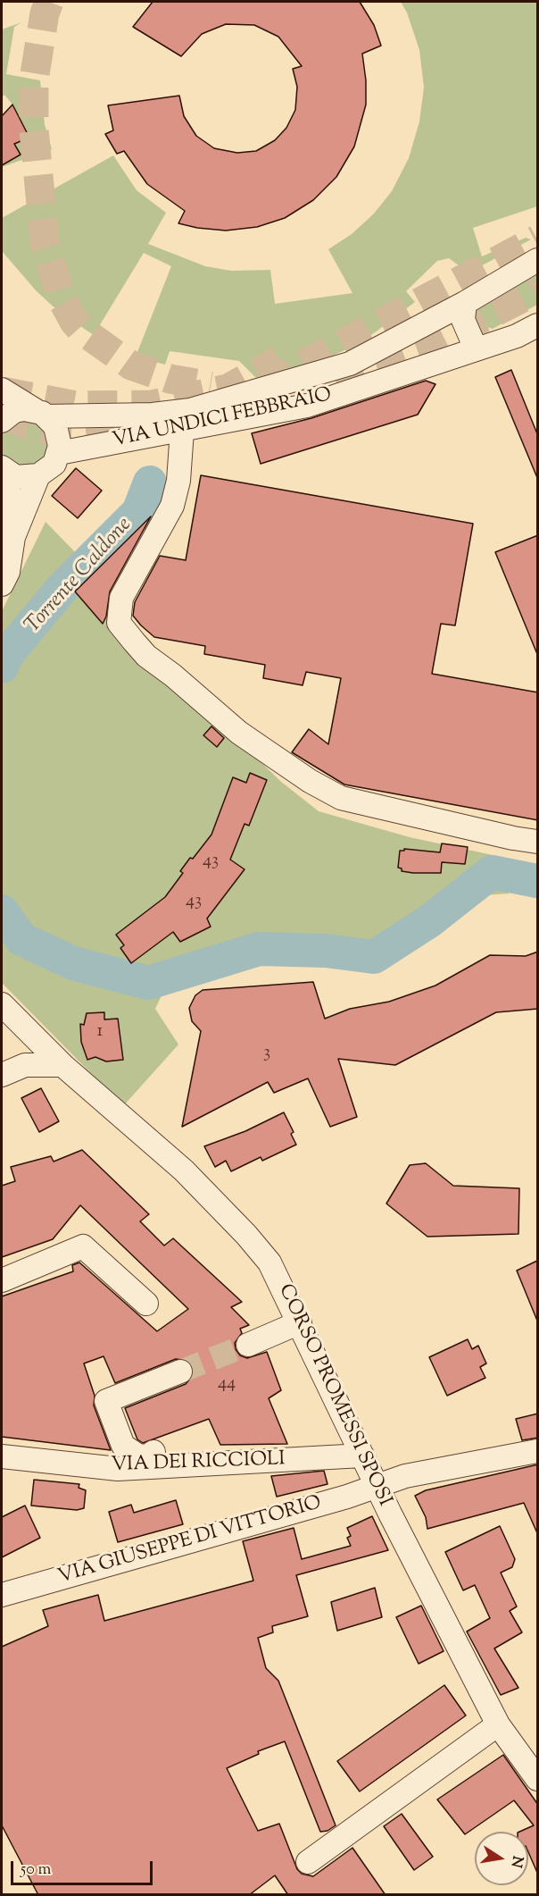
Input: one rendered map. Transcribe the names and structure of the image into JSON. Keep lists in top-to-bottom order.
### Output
{
  "streets": {
    "street": [
      "VIA UNDICI FEBBRAIO",
      "CORSO PROMESSI SPOSI",
      "VIA DEI RICCIOLI",
      "VIA GIUSEPPE DI VITTORIO"
    ]
  },
  "crossings": [
    ["CORSO PROMESSI SPOSI", "VIA DEI RICCIOLI"],
    ["CORSO PROMESSI SPOSI", "VIA GIUSEPPE DI VITTORIO"]
  ],
  "water": ["Torrente Caldone"],
  "house_numbers": [
    "43",
    "43",
    "1",
    "3",
    "44"
  ],
  "scale_bar": "50 m",
  "north": "right"
}
